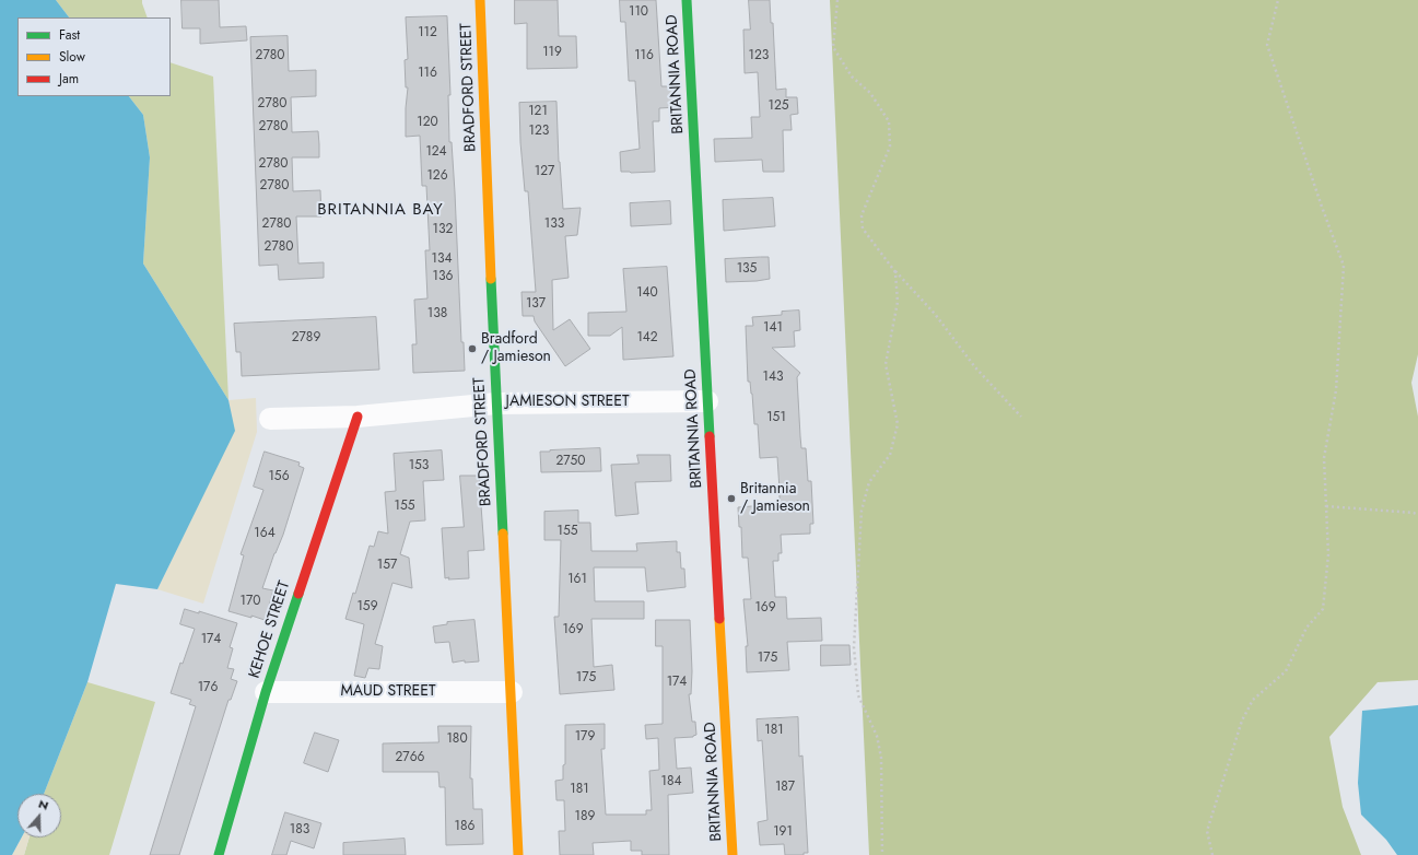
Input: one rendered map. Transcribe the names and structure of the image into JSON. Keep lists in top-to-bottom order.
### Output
{
  "streets": {
    "street": [
      "BRITANNIA ROAD",
      "BRADFORD STREET",
      "JAMIESON STREET",
      "KEHOE STREET",
      "MAUD STREET"
    ]
  },
  "crossings": [
    ["BRITANNIA ROAD", "JAMIESON STREET"],
    ["BRADFORD STREET", "JAMIESON STREET"],
    ["BRADFORD STREET", "MAUD STREET"],
    ["JAMIESON STREET", "KEHOE STREET"],
    ["KEHOE STREET", "MAUD STREET"]
  ],
  "districts": ["BRITANNIA BAY"],
  "places": ["Bradford / Jamieson", "Britannia / Jamieson"],
  "house_numbers": [
    "110",
    "112",
    "119",
    "2780",
    "116",
    "123",
    "116",
    "2780",
    "125",
    "121",
    "120",
    "2780",
    "123",
    "124",
    "2780",
    "127",
    "126",
    "2780",
    "2780",
    "133",
    "132",
    "2780",
    "134",
    "135",
    "136",
    "140",
    "137",
    "138",
    "141",
    "2789",
    "142",
    "143",
    "151",
    "2750",
    "153",
    "156",
    "155",
    "155",
    "164",
    "157",
    "161",
    "170",
    "159",
    "169",
    "169",
    "174",
    "175",
    "175",
    "174",
    "176",
    "181",
    "179",
    "180",
    "2766",
    "184",
    "187",
    "181",
    "189",
    "186",
    "183",
    "191"
  ],
  "legend": ["Fast", "Slow", "Jam"],
  "north": "top"
}
